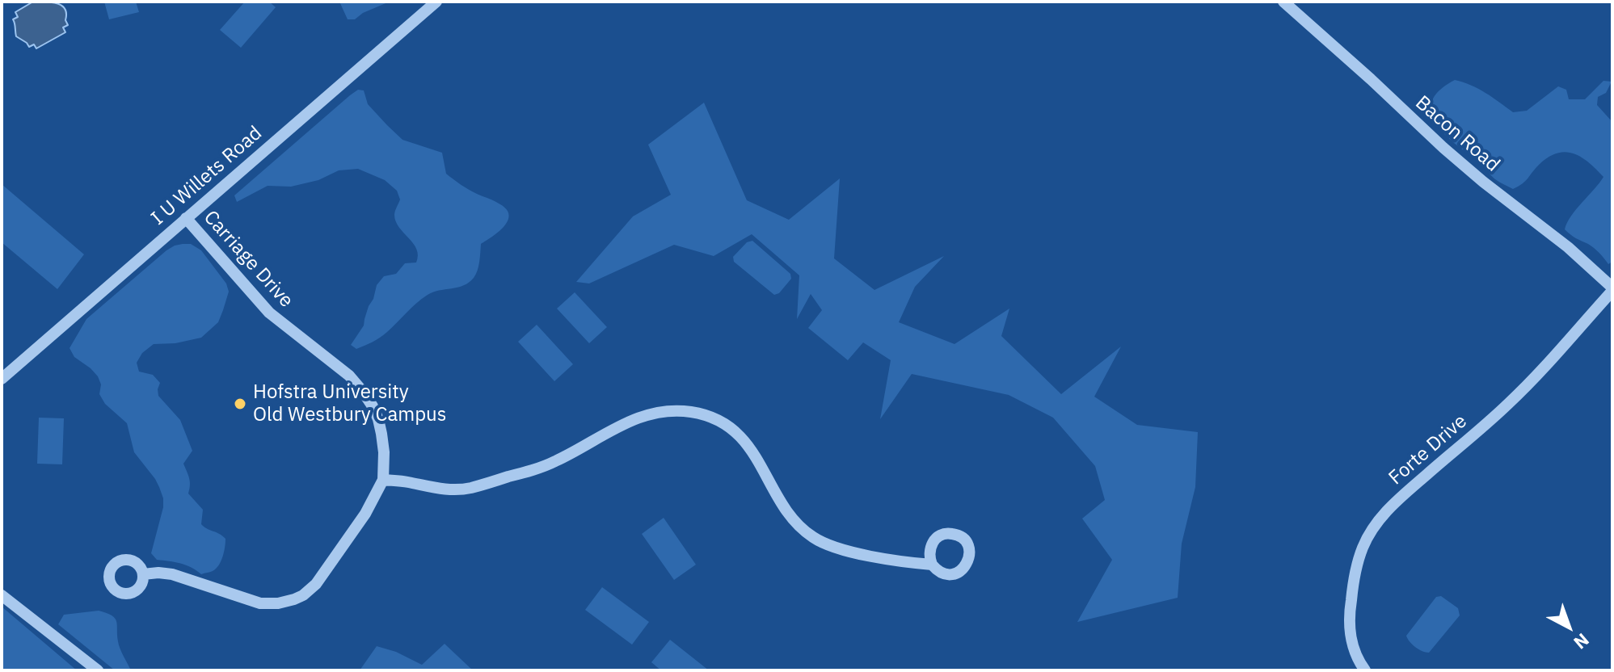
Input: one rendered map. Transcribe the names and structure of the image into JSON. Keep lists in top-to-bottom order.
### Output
{
  "streets": {
    "street": [
      "Bacon Road",
      "I U Willets Road",
      "Carriage Drive",
      "Forte Drive"
    ]
  },
  "crossings": [
    ["Bacon Road", "Forte Drive"],
    ["I U Willets Road", "Carriage Drive"]
  ],
  "places": ["Hofstra University Old Westbury Campus"],
  "north": "bottom right"
}
